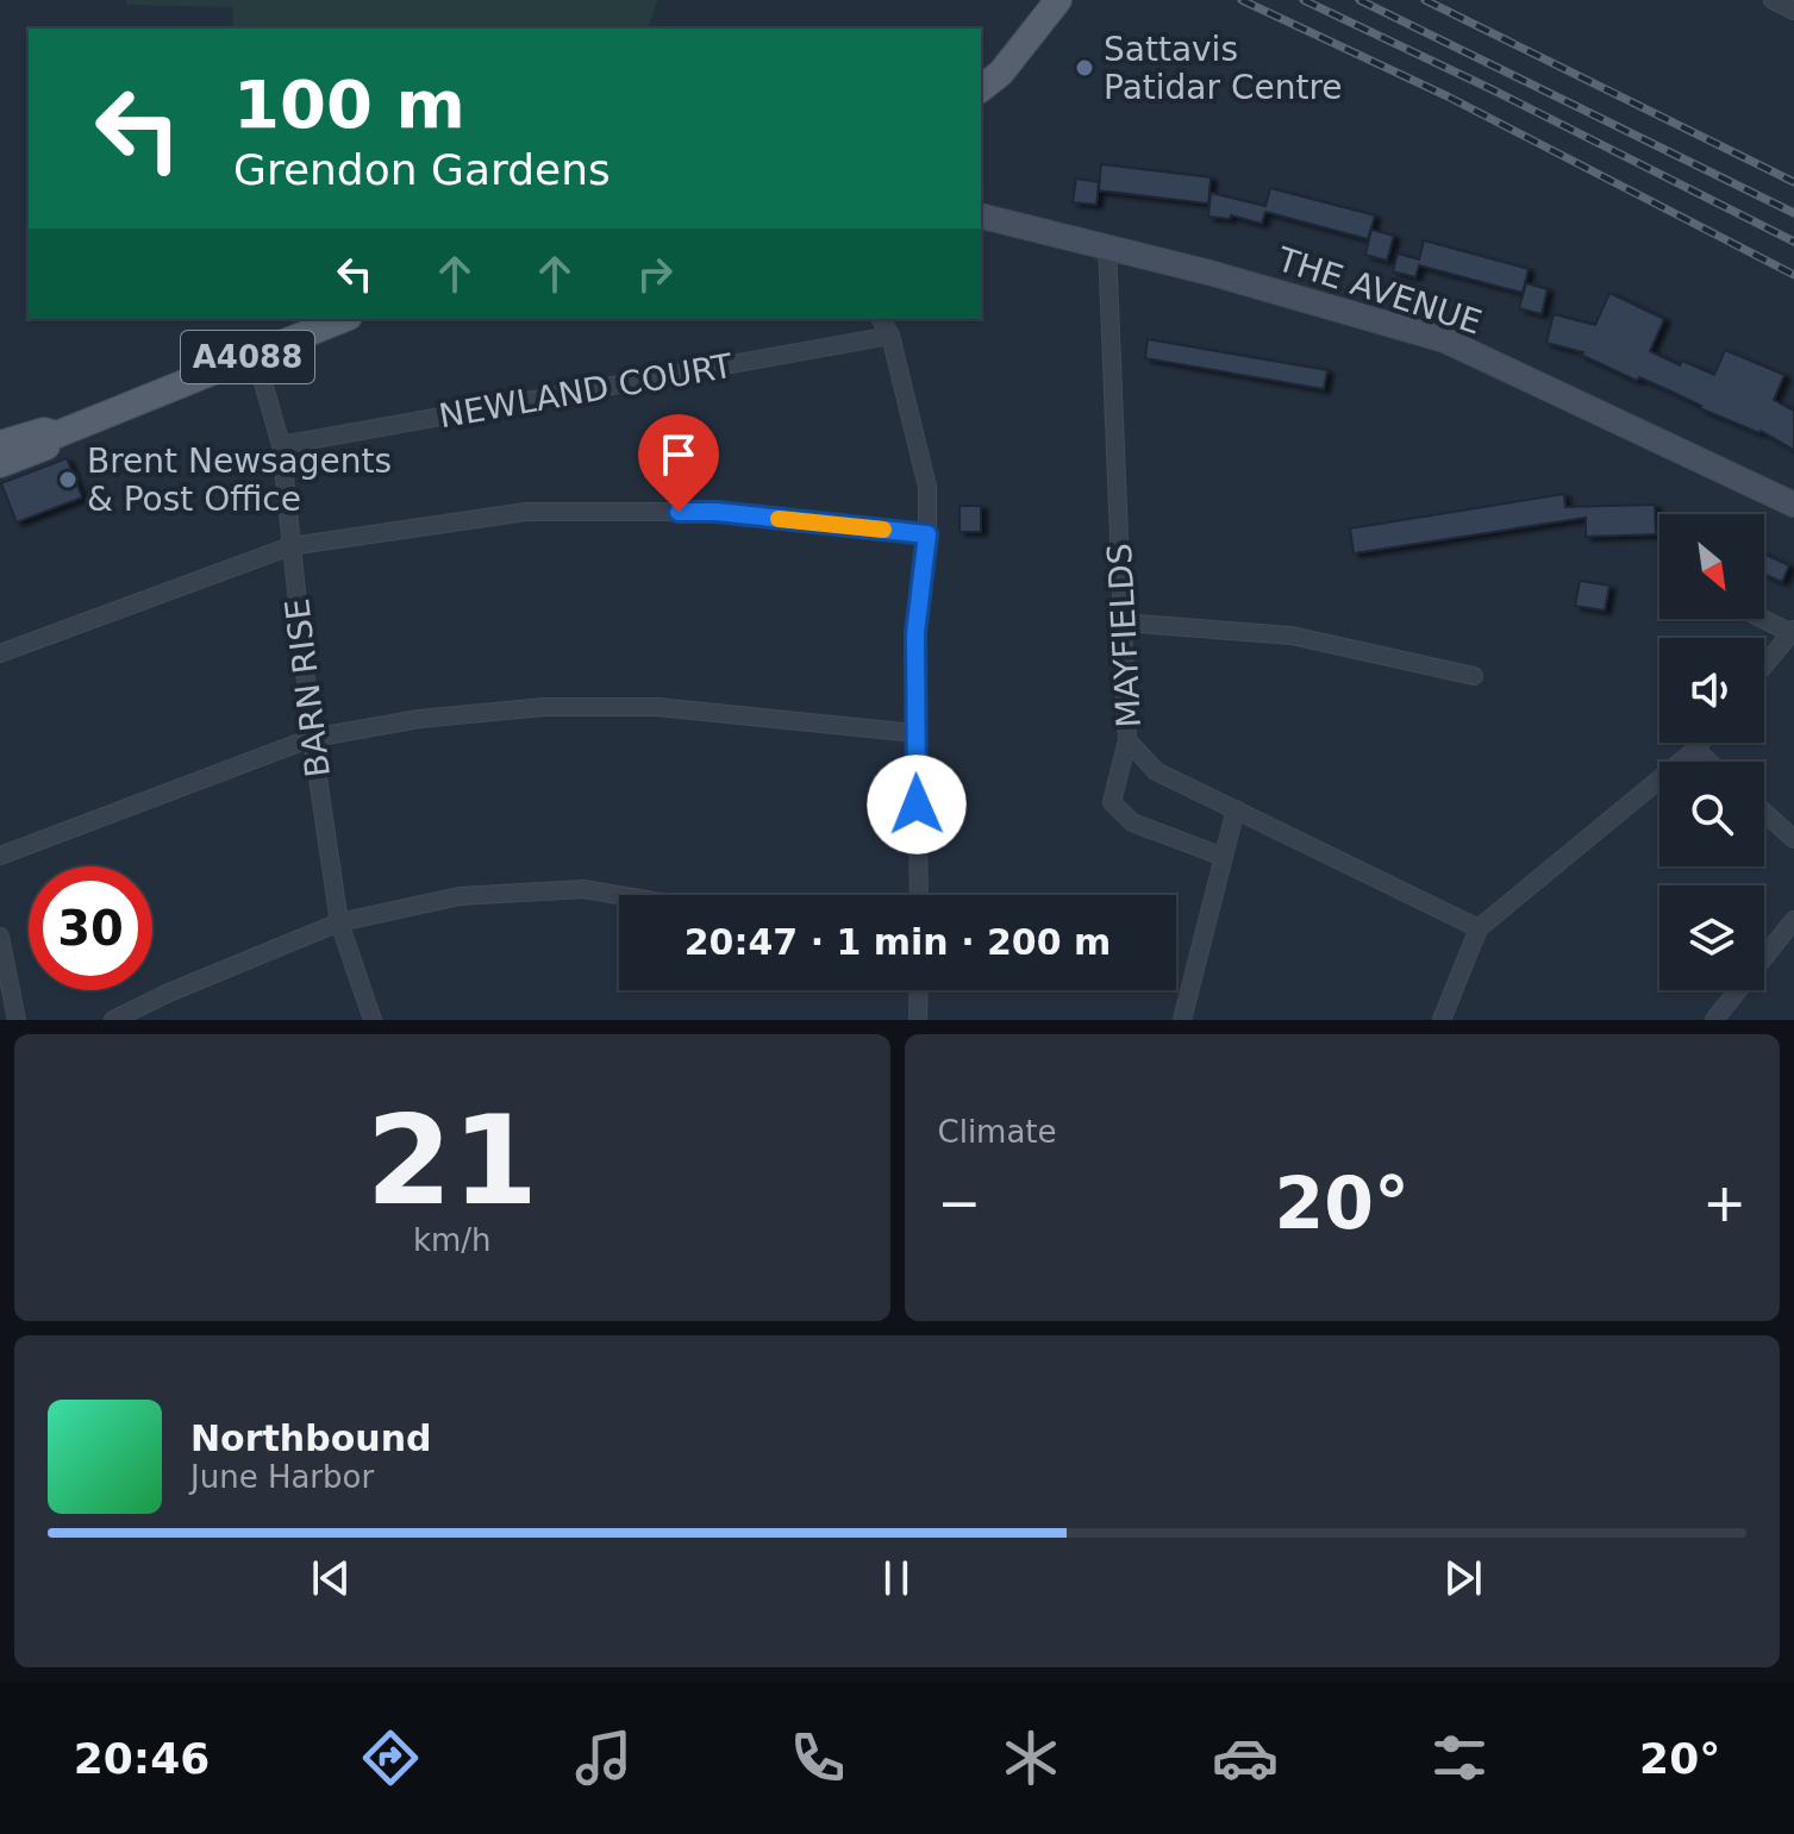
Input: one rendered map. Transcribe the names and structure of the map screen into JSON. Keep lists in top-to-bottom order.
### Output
{
  "streets": {
    "main road": ["A4088"],
    "street": [
      "THE AVENUE",
      "NEWLAND COURT",
      "MAYFIELDS",
      "BARN RISE"
    ]
  },
  "crossings": [
    ["THE AVENUE", "MAYFIELDS"],
    ["A4088", "BARN RISE"],
    ["NEWLAND COURT", "BARN RISE"]
  ],
  "places": ["Sattavis Patidar Centre", "Brent Newsagents & Post Office"],
  "north": "bottom right",
  "page": {
    "turn": ["100 m", "Grendon Gardens"],
    "limit": "30",
    "trip": "20:47 · 1 min · 200 m",
    "tile": [
      ["21", "km/h"],
      "Climate"
    ],
    "heat": ["−", "20°", "+"],
    "song": ["Northbound", "June Harbor"],
    "tabs": ["20:46", "20°"]
  }
}
